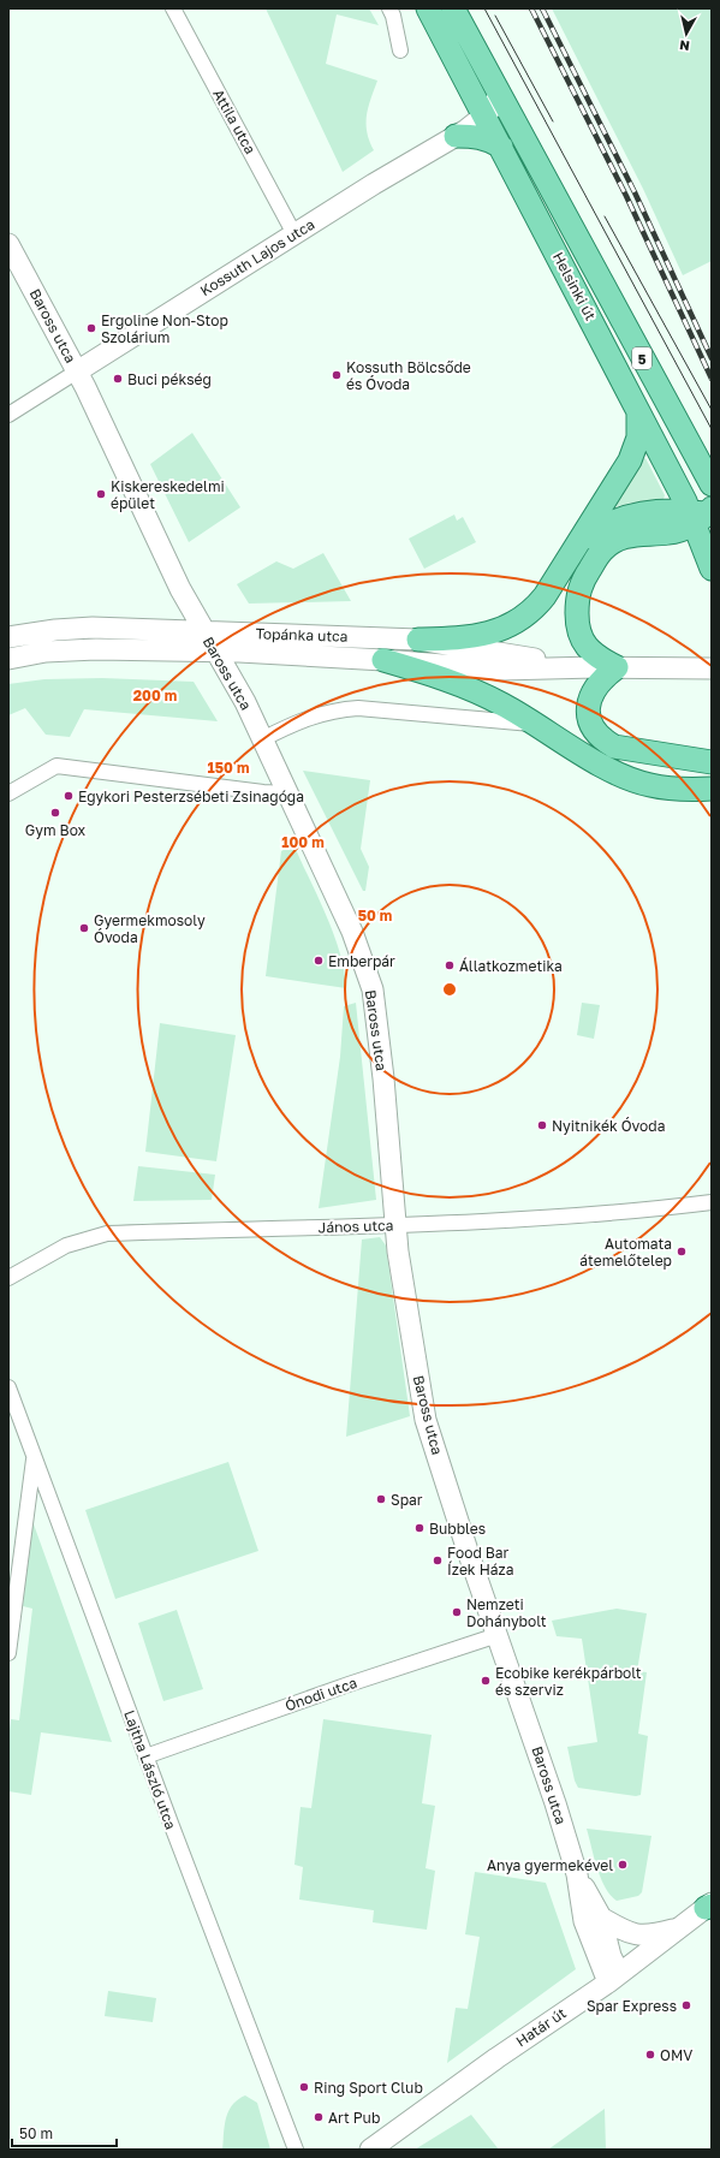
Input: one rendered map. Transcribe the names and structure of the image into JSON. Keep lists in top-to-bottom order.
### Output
{
  "streets": {
    "main road": ["Helsinki út", "5"],
    "street": [
      "Attila utca",
      "Kossuth Lajos utca",
      "Baross utca",
      "Topánka utca",
      "János utca",
      "Ónodi utca",
      "Lajtha László utca",
      "Határ út"
    ]
  },
  "crossings": [
    ["Attila utca", "Kossuth Lajos utca"],
    ["Kossuth Lajos utca", "Helsinki út"],
    ["Kossuth Lajos utca", "Baross utca"],
    ["Baross utca", "Topánka utca"],
    ["Baross utca", "János utca"],
    ["Baross utca", "Ónodi utca"],
    ["Baross utca", "Határ út"],
    ["Ónodi utca", "Lajtha László utca"]
  ],
  "places": [
    "Ergoline Non-Stop Szolárium",
    "Kossuth Bölcsőde és Óvoda",
    "Buci pékség",
    "Kiskereskedelmi épület",
    "Egykori Pesterzsébeti Zsinagóga",
    "Gym Box",
    "Gyermekmosoly Óvoda",
    "Emberpár",
    "Állatkozmetika",
    "Nyitnikék Óvoda",
    "Automata átemelőtelep",
    "Spar",
    "Bubbles",
    "Food Bar Ízek Háza",
    "Nemzeti Dohánybolt",
    "Ecobike kerékpárbolt és szerviz",
    "Anya gyermekével",
    "Spar Express",
    "OMV",
    "Ring Sport Club",
    "Art Pub"
  ],
  "scale_bar": "50 m",
  "north": "bottom",
  "rings": [
    "200 m",
    "150 m",
    "100 m",
    "50 m"
  ]
}
